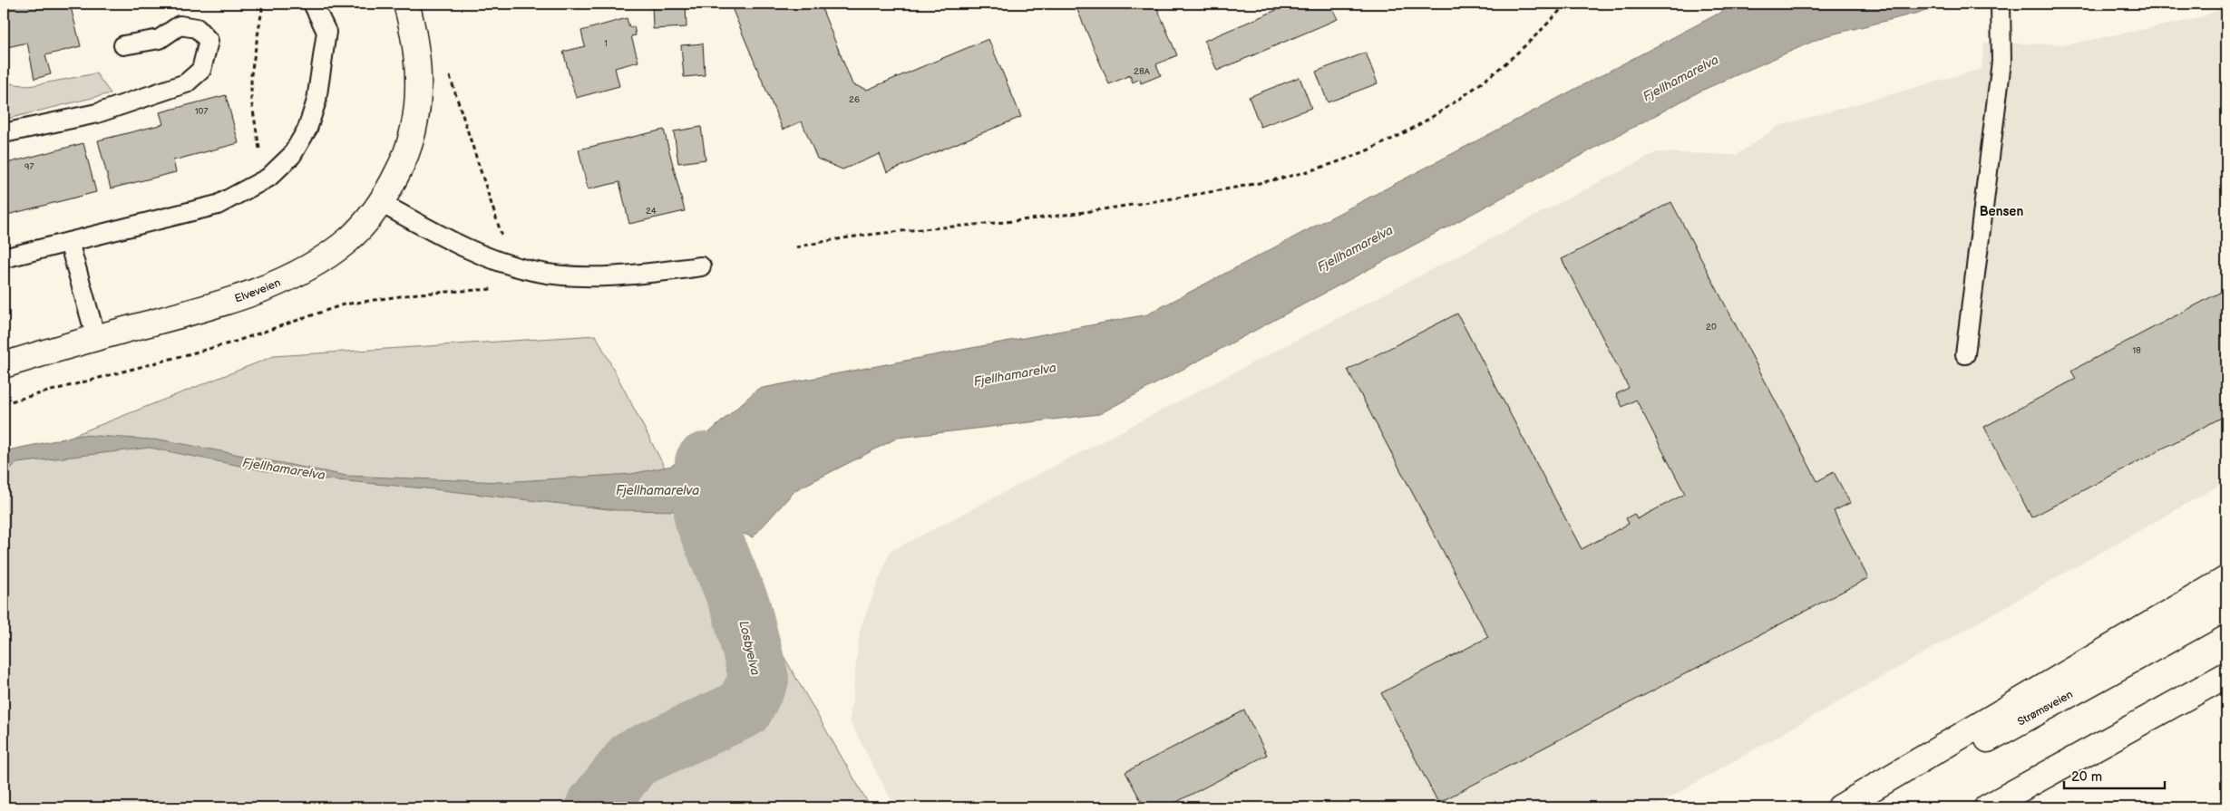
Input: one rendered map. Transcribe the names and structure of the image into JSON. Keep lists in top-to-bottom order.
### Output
{
  "streets": {
    "main road": ["Elveveien", "Strømsveien"]
  },
  "districts": ["Bensen"],
  "water": ["Fjellhamarelva", "Losbyelva"],
  "house_numbers": [
    "1",
    "28A",
    "26",
    "107",
    "97",
    "24",
    "20",
    "18"
  ],
  "scale_bar": "20 m"
}
